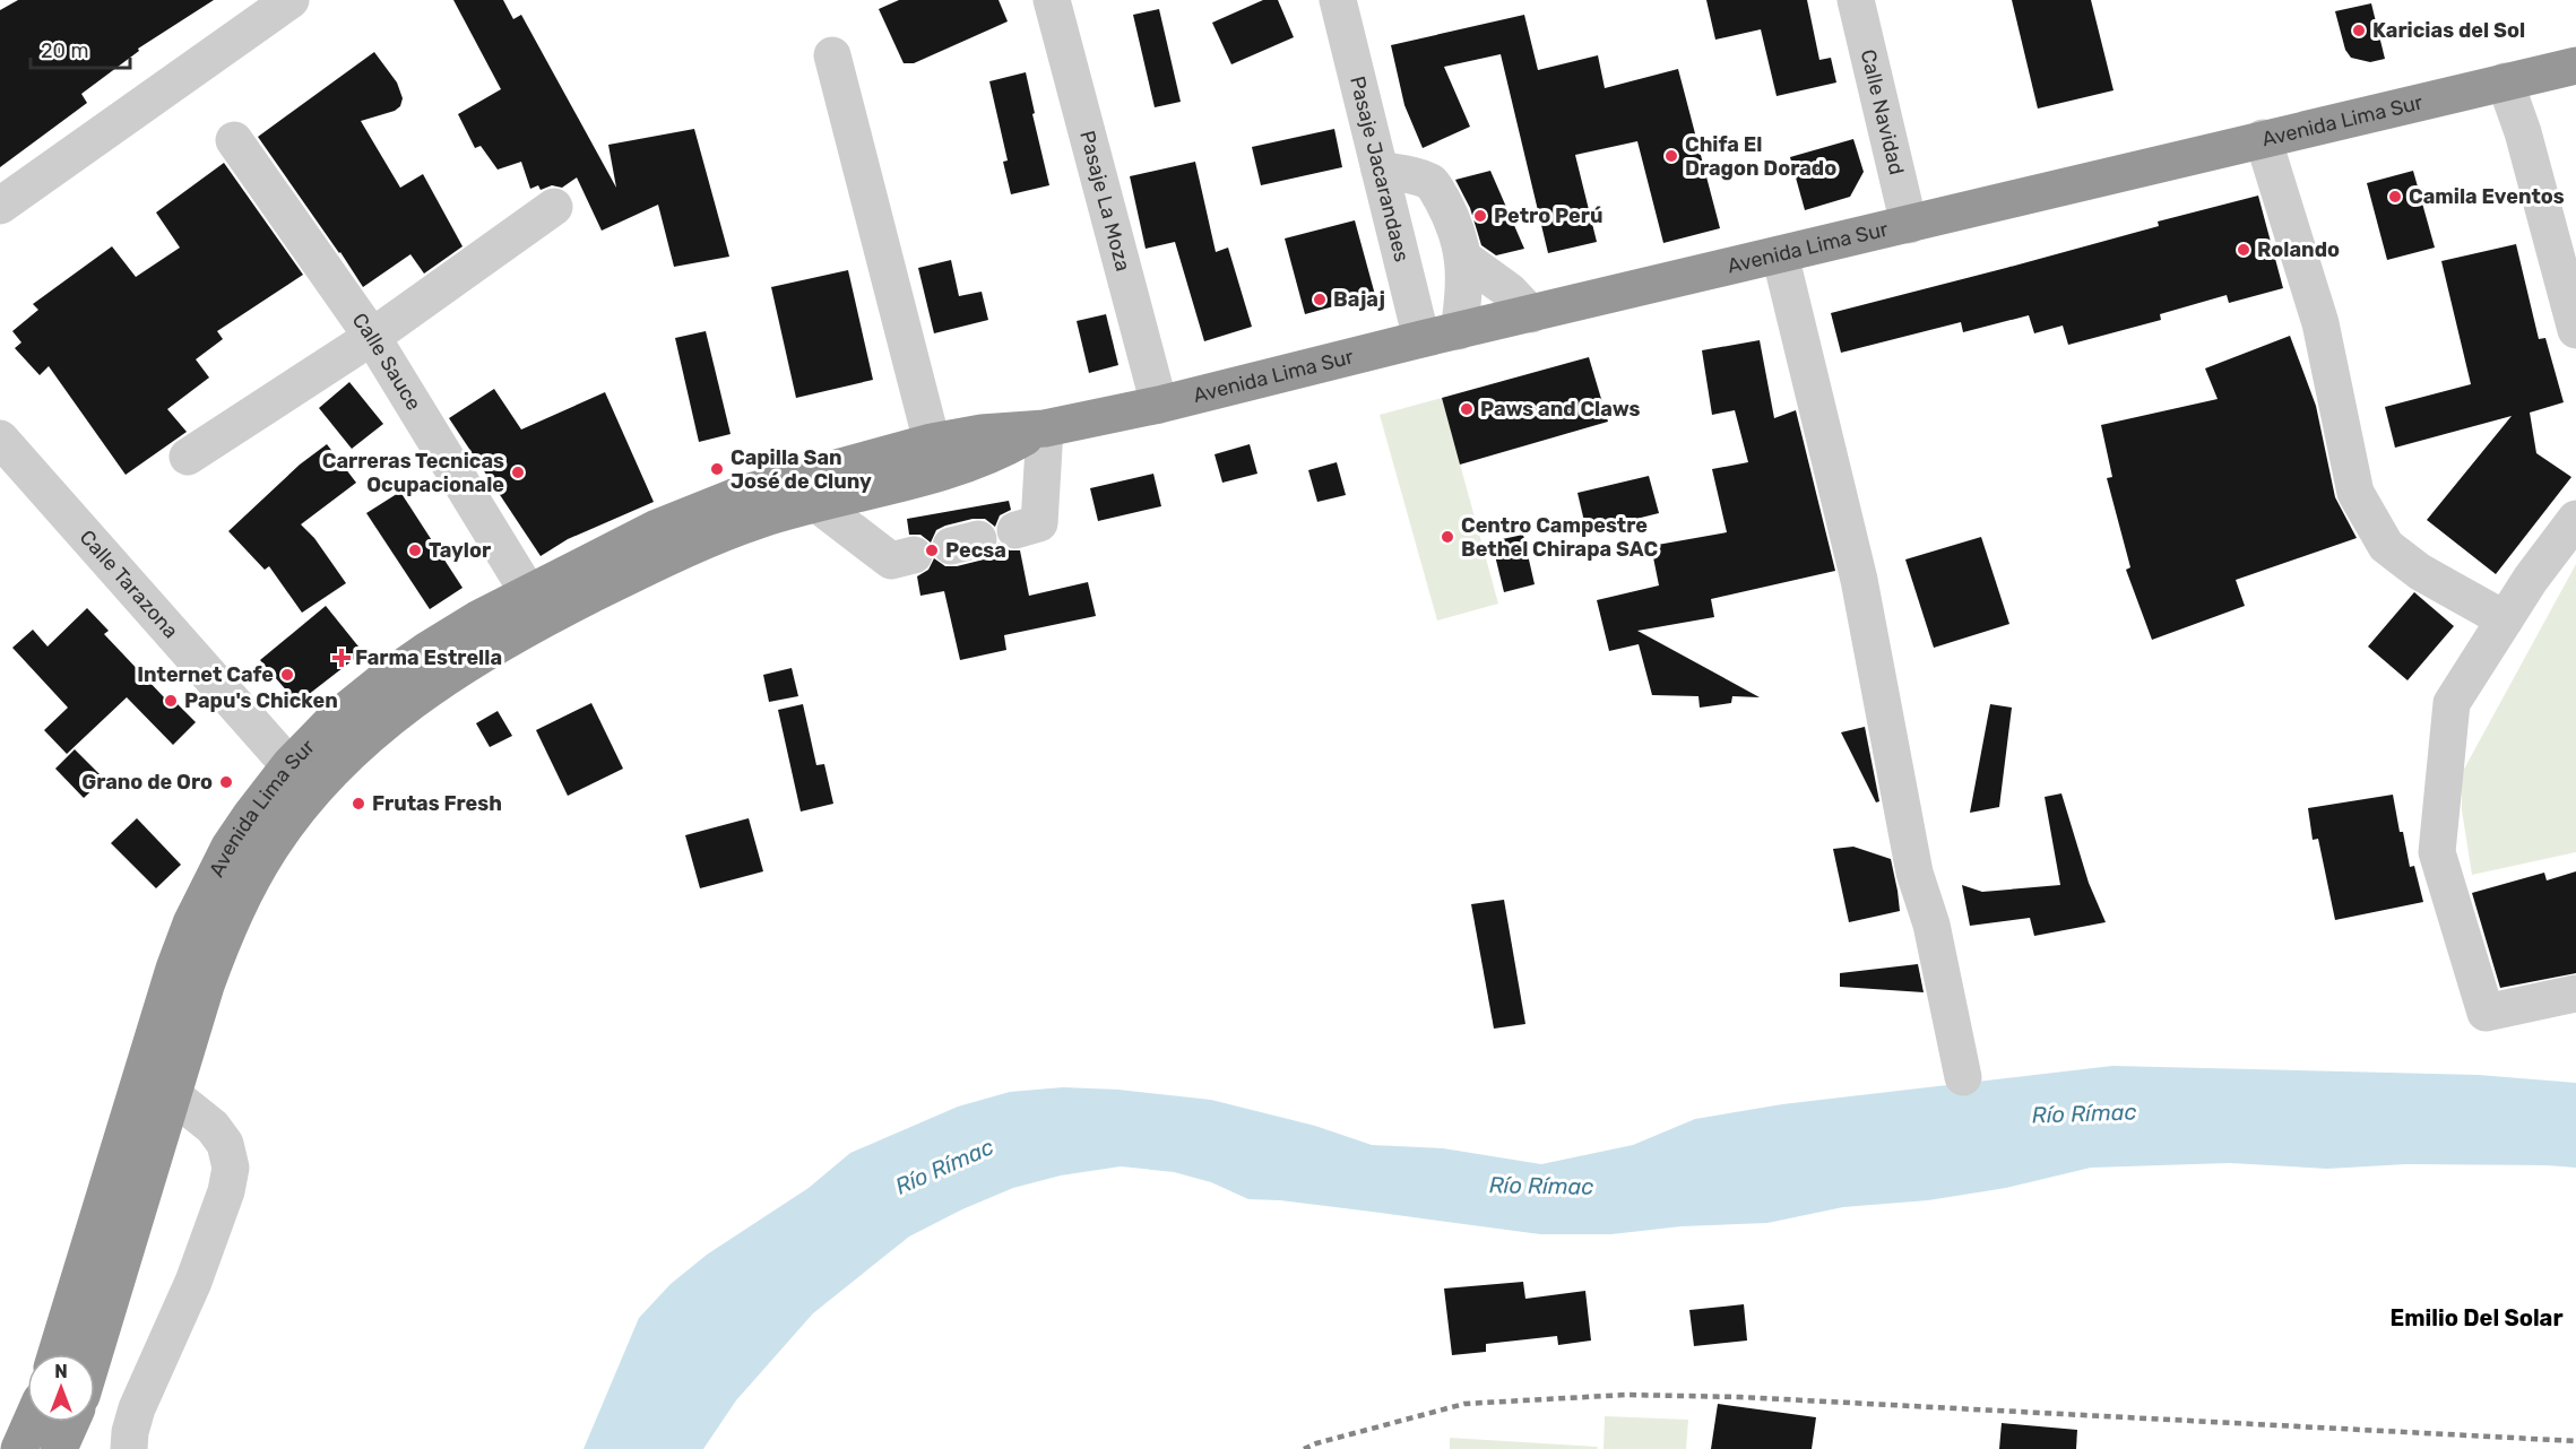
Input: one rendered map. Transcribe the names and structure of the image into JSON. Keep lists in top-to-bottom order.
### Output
{
  "streets": {
    "highway": ["Avenida Lima Sur"],
    "street": [
      "Calle Navidad",
      "Pasaje Jacarandaes",
      "Pasaje La Moza",
      "Calle Sauce",
      "Calle Tarazona"
    ]
  },
  "crossings": [
    ["Calle Navidad", "Avenida Lima Sur"],
    ["Avenida Lima Sur", "Pasaje Jacarandaes"],
    ["Avenida Lima Sur", "Pasaje La Moza"],
    ["Avenida Lima Sur", "Calle Sauce"],
    ["Avenida Lima Sur", "Calle Tarazona"]
  ],
  "districts": ["Emilio Del Solar"],
  "water": ["Río Rímac"],
  "places": {
    "other": [
      "Karicias del Sol",
      "Chifa El Dragon Dorado",
      "Camila Eventos",
      "Petro Perú",
      "Rolando",
      "Bajaj",
      "Paws and Claws",
      "Capilla San José de Cluny",
      "Carreras Tecnicas Ocupacionale",
      "Centro Campestre Bethel Chirapa SAC",
      "Taylor",
      "Pecsa",
      "Internet Cafe",
      "Papu's Chicken",
      "Grano de Oro",
      "Frutas Fresh"
    ],
    "health": ["Farma Estrella"]
  },
  "scale_bar": "20 m",
  "north": "top"
}
